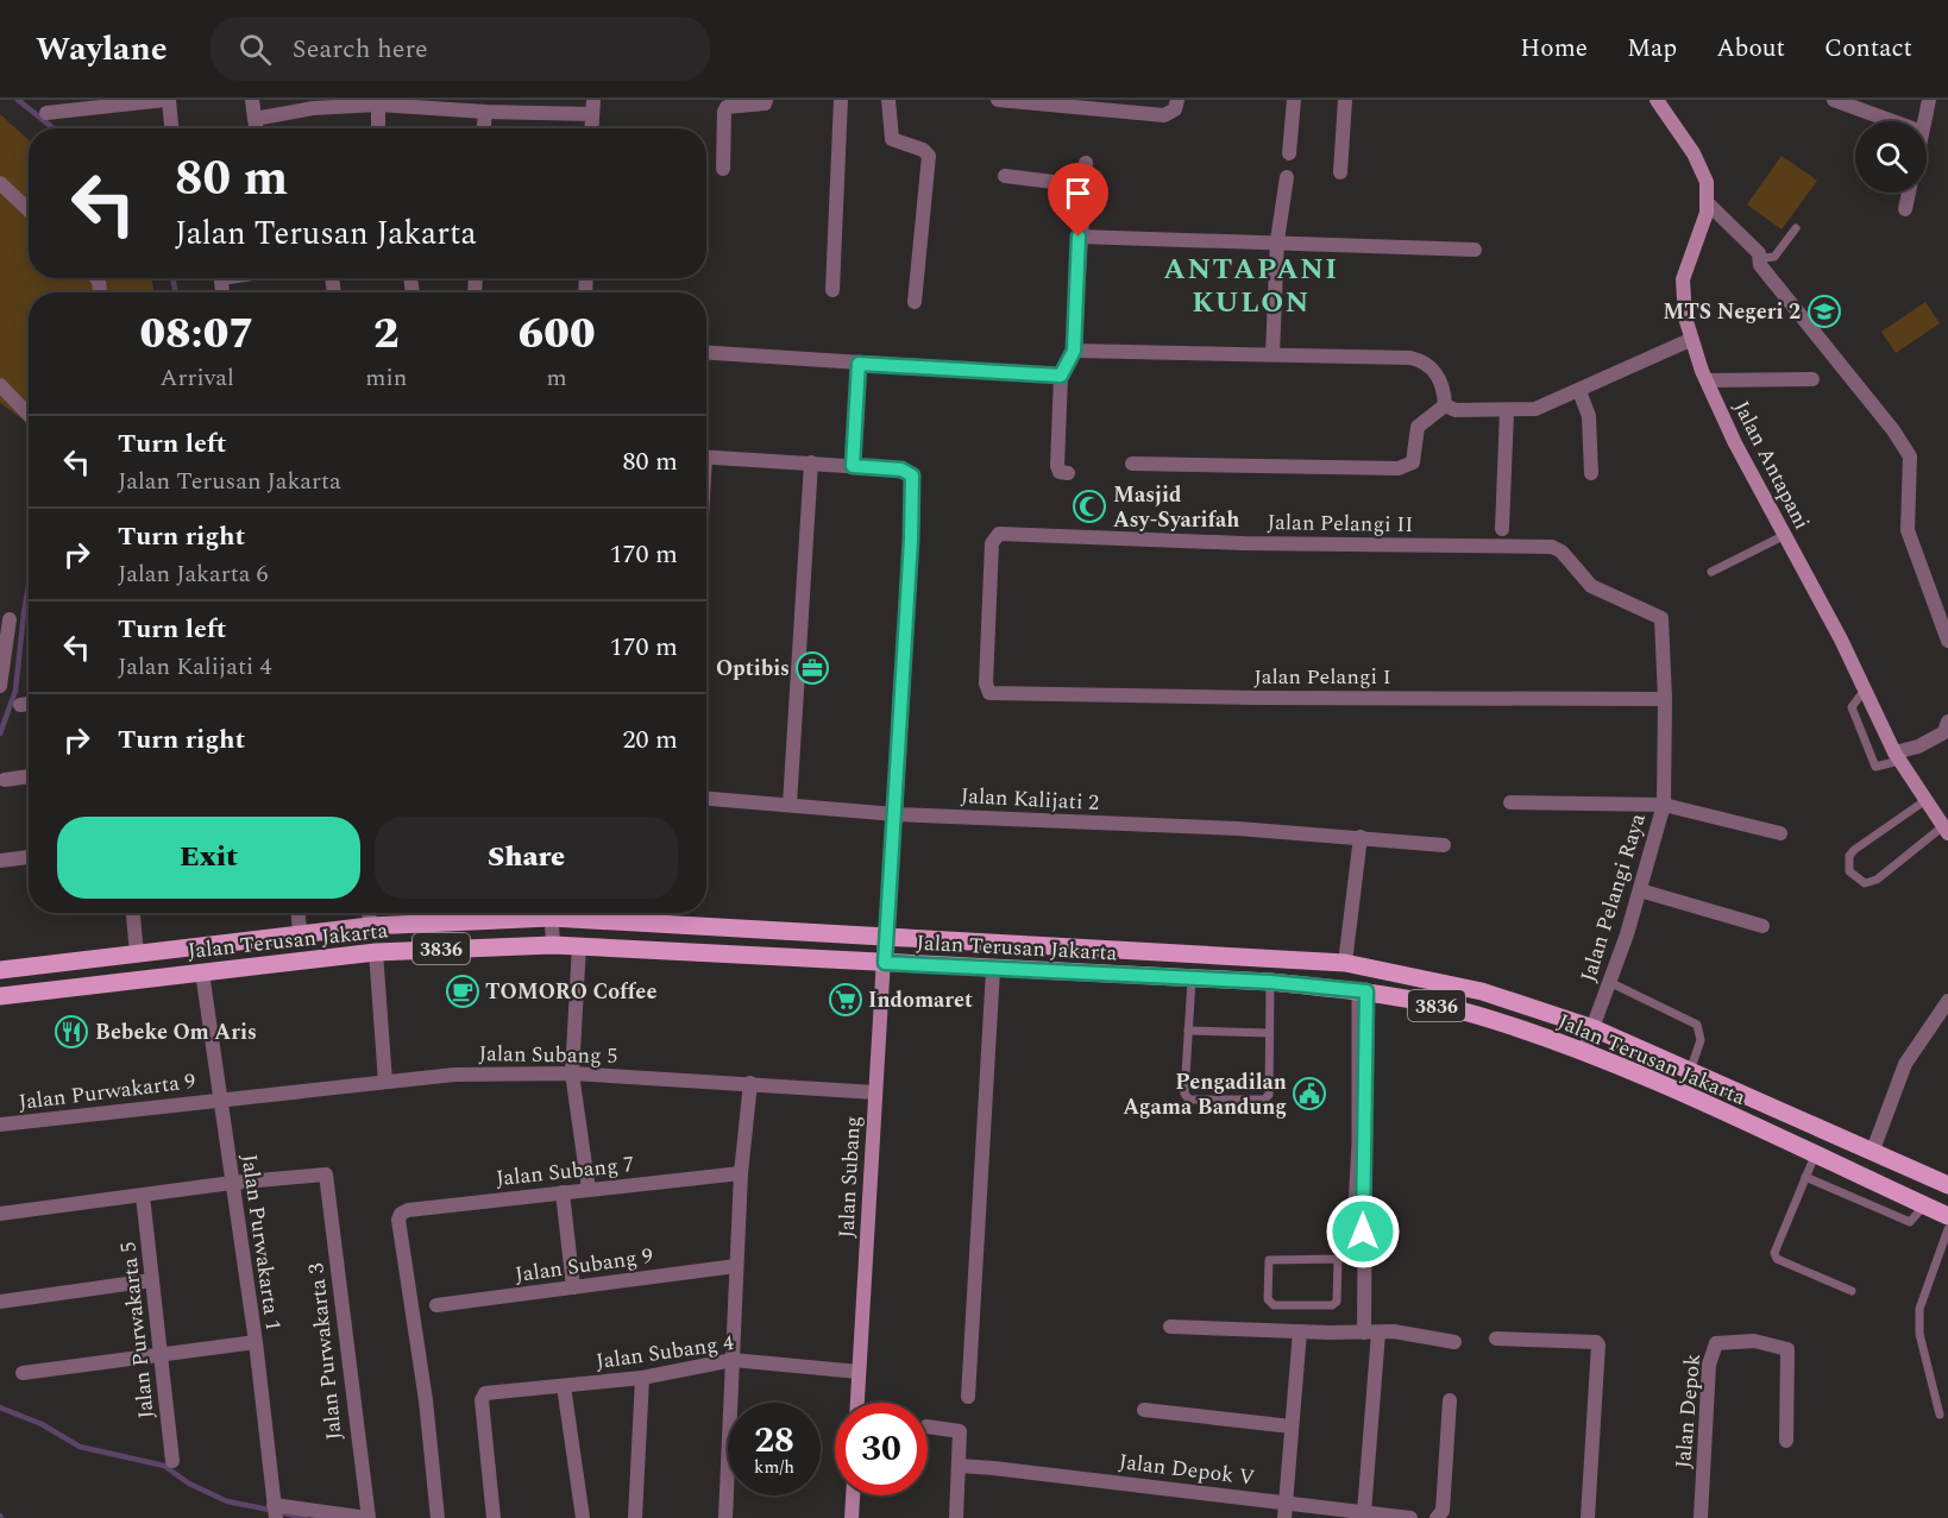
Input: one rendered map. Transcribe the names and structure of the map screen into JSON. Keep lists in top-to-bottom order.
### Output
{
  "streets": {
    "main road": ["Jalan Terusan Jakarta", "3836"],
    "street": [
      "Jalan Antapani",
      "Jalan Pelangi II",
      "Jalan Pelangi I",
      "Jalan Kalijati 2",
      "Jalan Pelangi Raya",
      "Jalan Subang 5",
      "Jalan Purwakarta 9",
      "Jalan Subang 7",
      "Jalan Subang",
      "Jalan Purwakarta 1",
      "Jalan Subang 9",
      "Jalan Purwakarta 5",
      "Jalan Purwakarta 3",
      "Jalan Subang 4",
      "Jalan Depok",
      "Jalan Depok V"
    ]
  },
  "crossings": [
    ["Jalan Pelangi II", "Jalan Pelangi I"],
    ["Jalan Pelangi II", "Jalan Pelangi Raya"],
    ["Jalan Pelangi I", "Jalan Pelangi Raya"],
    ["Jalan Pelangi Raya", "Jalan Terusan Jakarta"],
    ["Jalan Terusan Jakarta", "Jalan Subang"],
    ["Jalan Terusan Jakarta", "Jalan Purwakarta 1"],
    ["Jalan Subang 5", "Jalan Purwakarta 9"],
    ["Jalan Subang 5", "Jalan Subang"],
    ["Jalan Subang 5", "Jalan Purwakarta 1"],
    ["Jalan Purwakarta 9", "Jalan Purwakarta 1"],
    ["Jalan Subang", "Jalan Subang 4"],
    ["Jalan Purwakarta 1", "Jalan Purwakarta 3"]
  ],
  "districts": ["ANTAPANI KULON"],
  "places": {
    "school or university": ["MTS Negeri 2"],
    "mosque": ["Masjid Asy-Syarifah"],
    "office": ["Optibis"],
    "cafe": ["TOMORO Coffee"],
    "supermarket": ["Indomaret"],
    "restaurant": ["Bebeke Om Aris"],
    "public building": ["Pengadilan Agama Bandung"]
  },
  "page": {
    "header": "Waylane",
    "search": "Search here",
    "nav": [
      "Home",
      "Map",
      "About",
      "Contact"
    ],
    "turn": ["80 m", "Jalan Terusan Jakarta"],
    "eta": [
      "08:07",
      "Arrival",
      "2",
      "min",
      "600",
      "m"
    ],
    "list": [
      {
        "name": "Turn left",
        "note": "Jalan Terusan Jakarta",
        "value": "80 m"
      },
      {
        "name": "Turn right",
        "note": "Jalan Jakarta 6",
        "value": "170 m"
      },
      {
        "name": "Turn left",
        "note": "Jalan Kalijati 4",
        "value": "170 m"
      },
      {
        "name": "Turn right",
        "value": "20 m"
      }
    ],
    "buttons": ["Exit", "Share"],
    "speed": "28 km/h",
    "limit": "30"
  }
}
